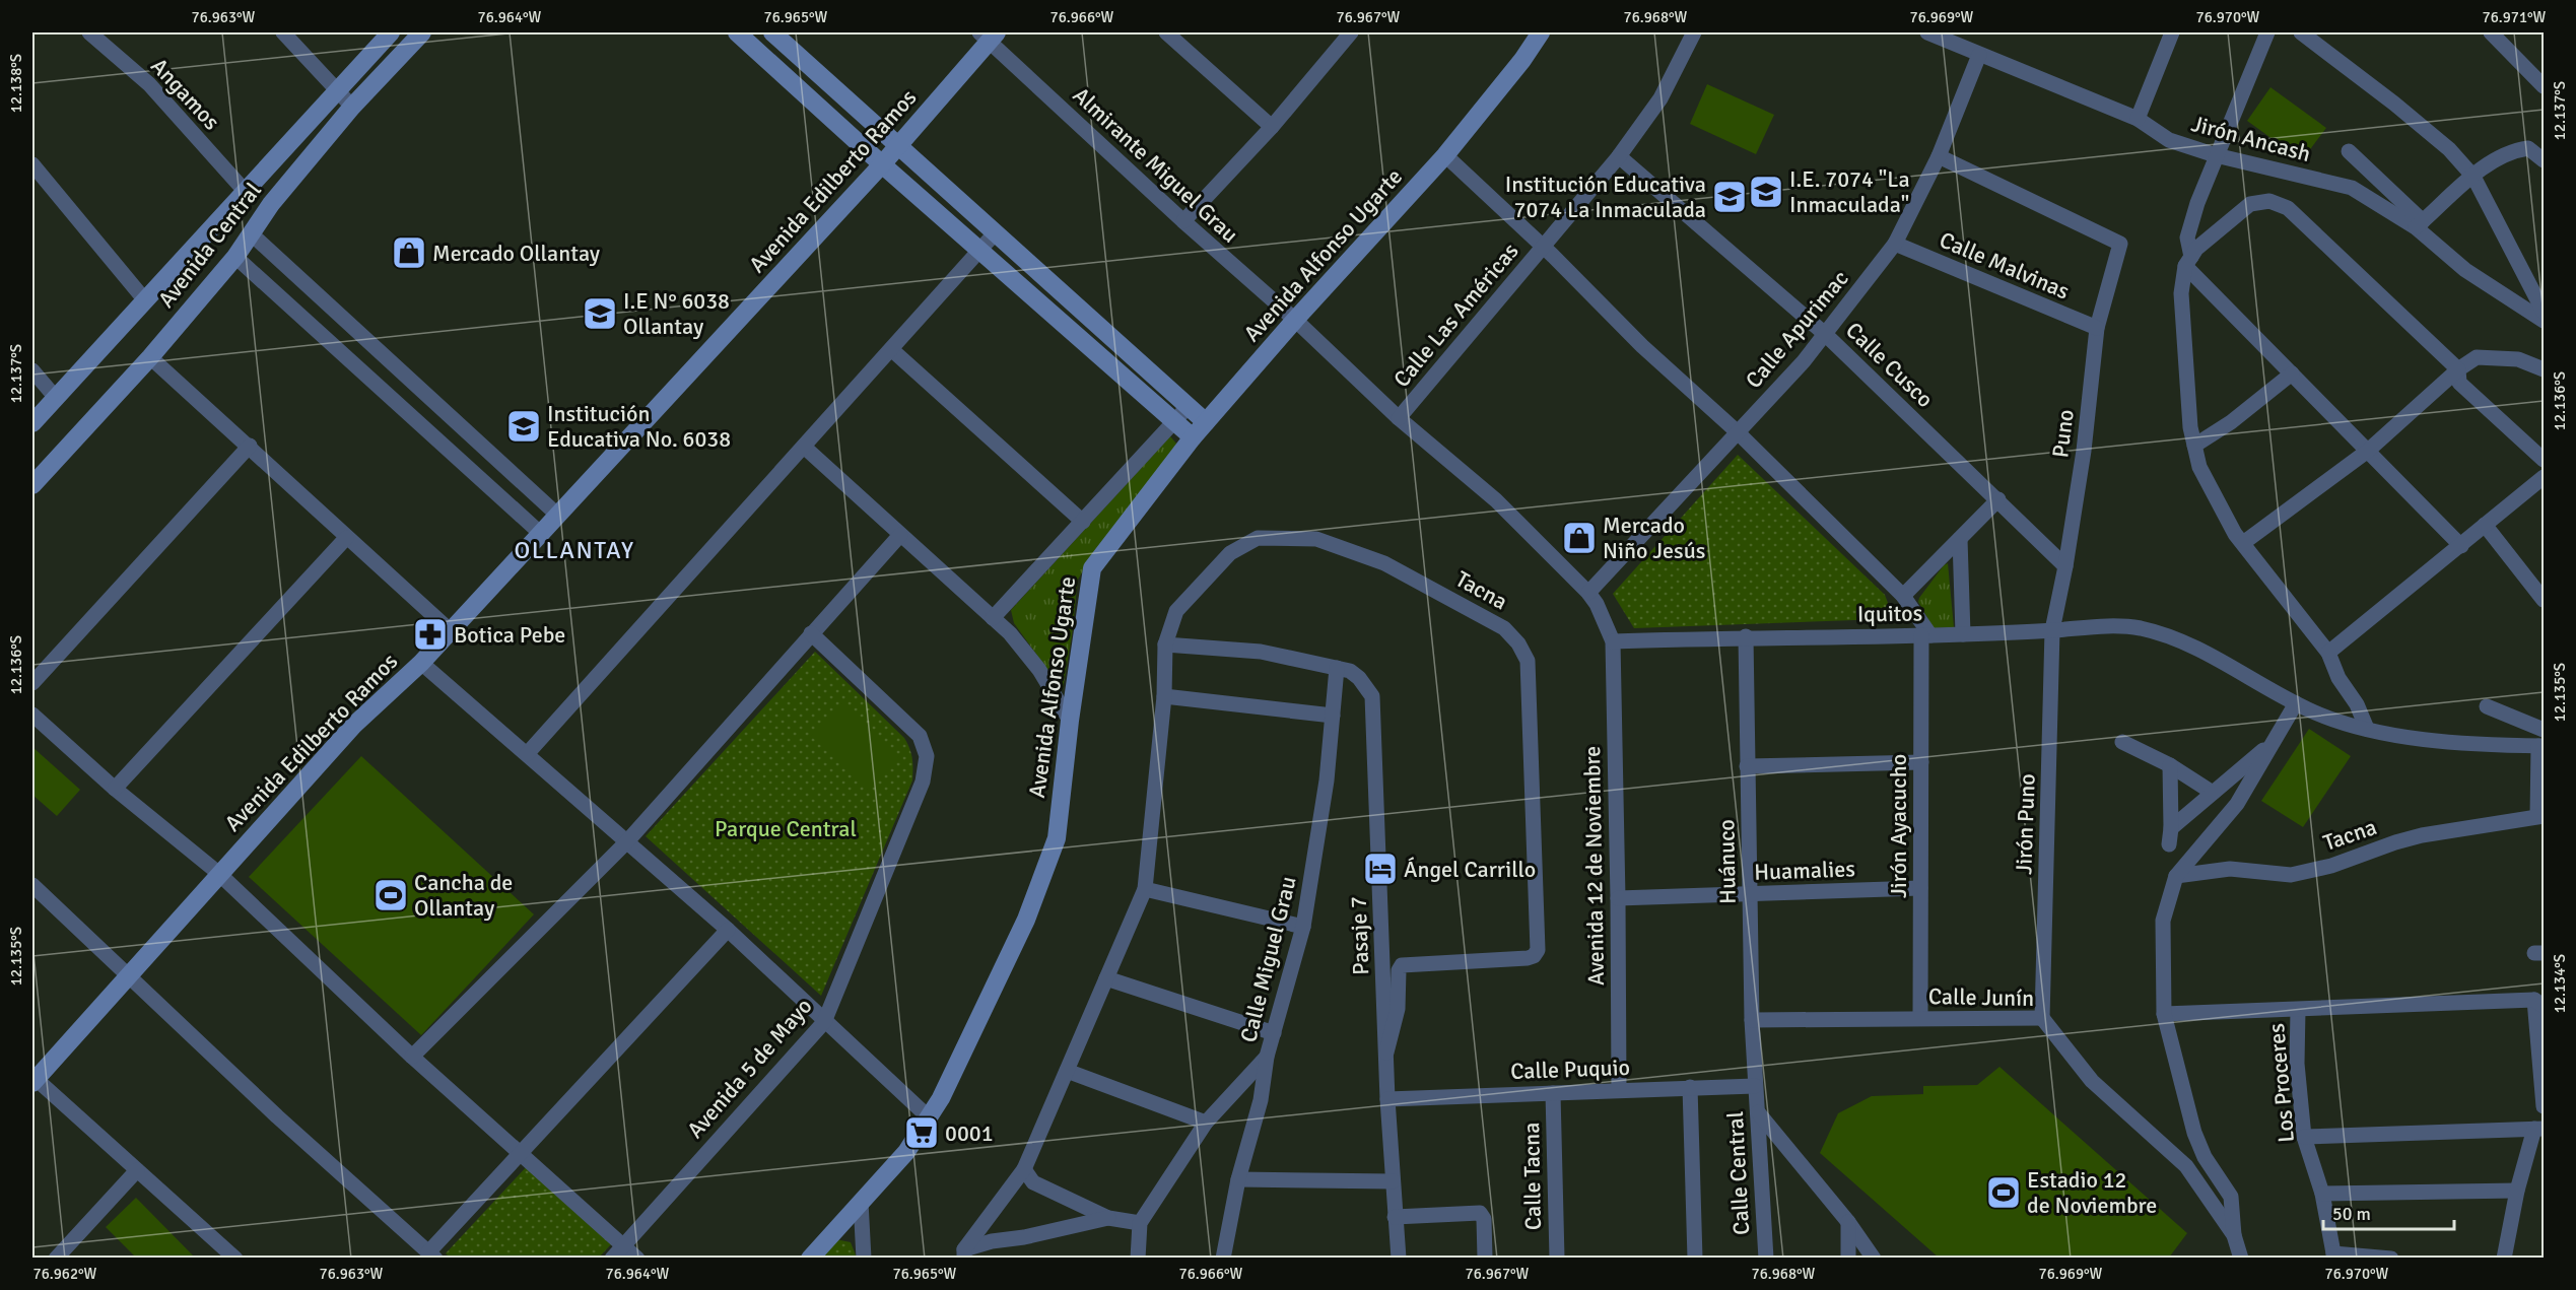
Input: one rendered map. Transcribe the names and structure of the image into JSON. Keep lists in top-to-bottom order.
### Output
{
  "streets": {
    "street": [
      "Angamos",
      "Jirón Ancash",
      "Almirante Miguel Grau",
      "Avenida Edilberto Ramos",
      "Avenida Central",
      "Avenida Alfonso Ugarte",
      "Calle Malvinas",
      "Calle Las Américas",
      "Calle Apurimac",
      "Calle Cusco",
      "Puno",
      "Tacna",
      "Iquitos",
      "Jirón Puno",
      "Jirón Ayacucho",
      "Huánuco",
      "Avenida 12 de Noviembre",
      "Huamalies",
      "Pasaje 7",
      "Calle Miguel Grau",
      "Calle Junín",
      "Avenida 5 de Mayo",
      "Calle Puquio",
      "Los Proceres",
      "Calle Central",
      "Calle Tacna"
    ]
  },
  "crossings": [
    ["Angamos", "Avenida Central"],
    ["Jirón Ancash", "Calle Apurimac"],
    ["Almirante Miguel Grau", "Avenida Edilberto Ramos"],
    ["Almirante Miguel Grau", "Avenida Alfonso Ugarte"],
    ["Almirante Miguel Grau", "Calle Las Américas"],
    ["Almirante Miguel Grau", "Calle Apurimac"],
    ["Almirante Miguel Grau", "Iquitos"],
    ["Almirante Miguel Grau", "Avenida 12 de Noviembre"],
    ["Calle Malvinas", "Calle Apurimac"],
    ["Calle Malvinas", "Puno"],
    ["Calle Las Américas", "Calle Cusco"],
    ["Calle Apurimac", "Calle Cusco"],
    ["Calle Apurimac", "Puno"],
    ["Calle Cusco", "Puno"],
    ["Puno", "Iquitos"],
    ["Puno", "Jirón Puno"],
    ["Tacna", "Pasaje 7"],
    ["Iquitos", "Jirón Puno"],
    ["Iquitos", "Jirón Ayacucho"],
    ["Iquitos", "Huánuco"],
    ["Iquitos", "Avenida 12 de Noviembre"],
    ["Jirón Puno", "Calle Junín"],
    ["Jirón Ayacucho", "Huamalies"],
    ["Jirón Ayacucho", "Calle Junín"],
    ["Huánuco", "Huamalies"],
    ["Huánuco", "Calle Junín"],
    ["Huánuco", "Calle Puquio"],
    ["Huánuco", "Calle Central"],
    ["Avenida 12 de Noviembre", "Huamalies"],
    ["Avenida 12 de Noviembre", "Calle Puquio"],
    ["Pasaje 7", "Calle Miguel Grau"],
    ["Pasaje 7", "Calle Puquio"],
    ["Calle Puquio", "Calle Central"],
    ["Calle Puquio", "Calle Tacna"]
  ],
  "districts": ["OLLANTAY"],
  "parks": ["Parque Central"],
  "places": {
    "school or university": [
      "I.E. 7074 \"La Inmaculada\"",
      "Institución Educativa 7074 La Inmaculada",
      "I.E N° 6038 Ollantay",
      "Institución Educativa No. 6038"
    ],
    "shop": ["Mercado Ollantay", "Mercado Niño Jesús"],
    "pharmacy": ["Botica Pebe"],
    "hotel": ["Ángel Carrillo"],
    "sports": ["Cancha de Ollantay", "Estadio 12 de Noviembre"],
    "supermarket": ["0001"]
  },
  "scale_bar": "50 m",
  "coordinates": [
    "76.963°W",
    "76.964°W",
    "76.965°W",
    "76.966°W",
    "76.967°W",
    "76.968°W",
    "76.969°W",
    "76.970°W",
    "76.971°W",
    "12.138°S",
    "12.137°S",
    "12.136°S",
    "12.135°S",
    "12.134°S",
    "76.962°W"
  ]
}
